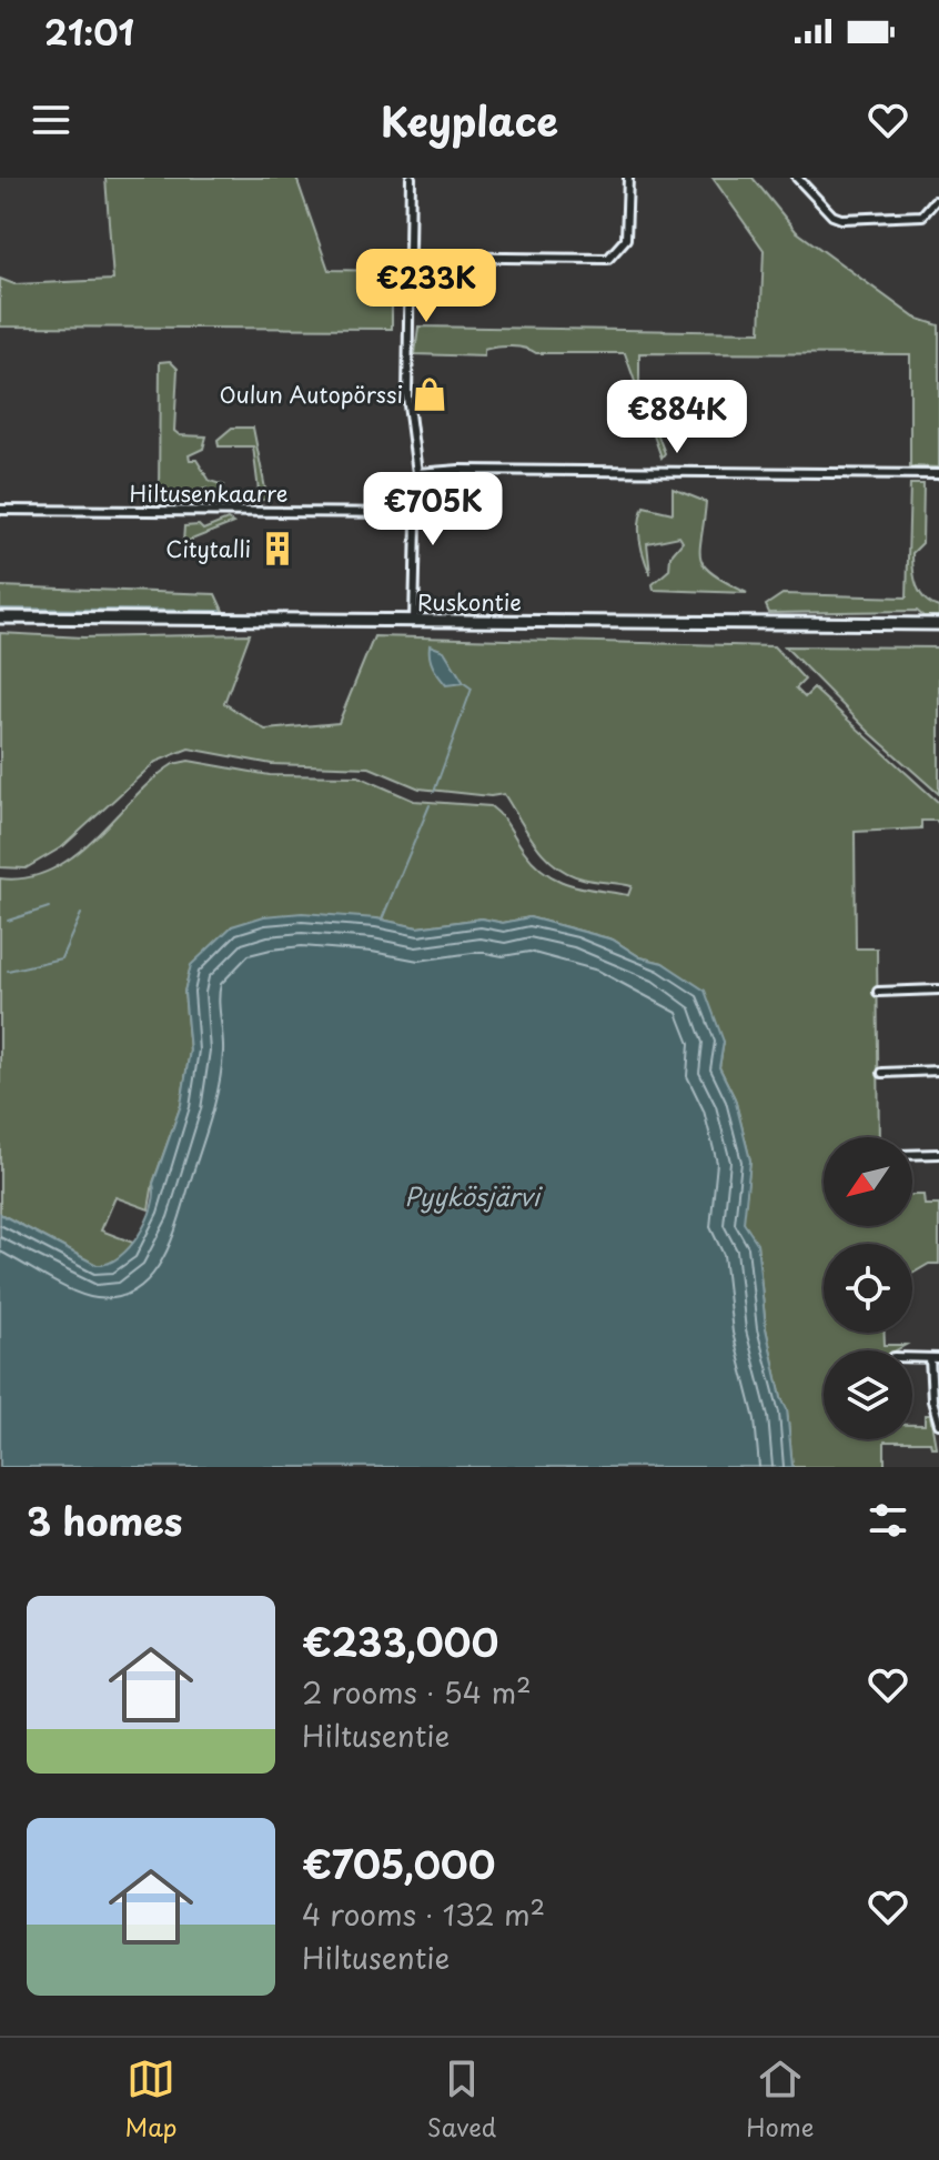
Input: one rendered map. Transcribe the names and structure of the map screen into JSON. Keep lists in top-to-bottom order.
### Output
{
  "streets": {
    "main road": ["Ruskontie"],
    "street": ["Hiltusenkaarre"]
  },
  "water": ["Pyykösjärvi"],
  "places": {
    "shop": ["Oulun Autopörssi"],
    "building": ["Citytalli"]
  },
  "north": "bottom left",
  "page": {
    "status": "21:01",
    "header": "Keyplace",
    "price": ["€233K", "€884K", "€705K"],
    "heading": "3 homes",
    "list": [
      {
        "name": "€233,000",
        "note": "2 rooms · 54 m² · Hiltusentie"
      },
      {
        "name": "€705,000",
        "note": "4 rooms · 132 m² · Hiltusentie"
      }
    ],
    "tabs": ["Map", "Saved", "Home"]
  }
}
